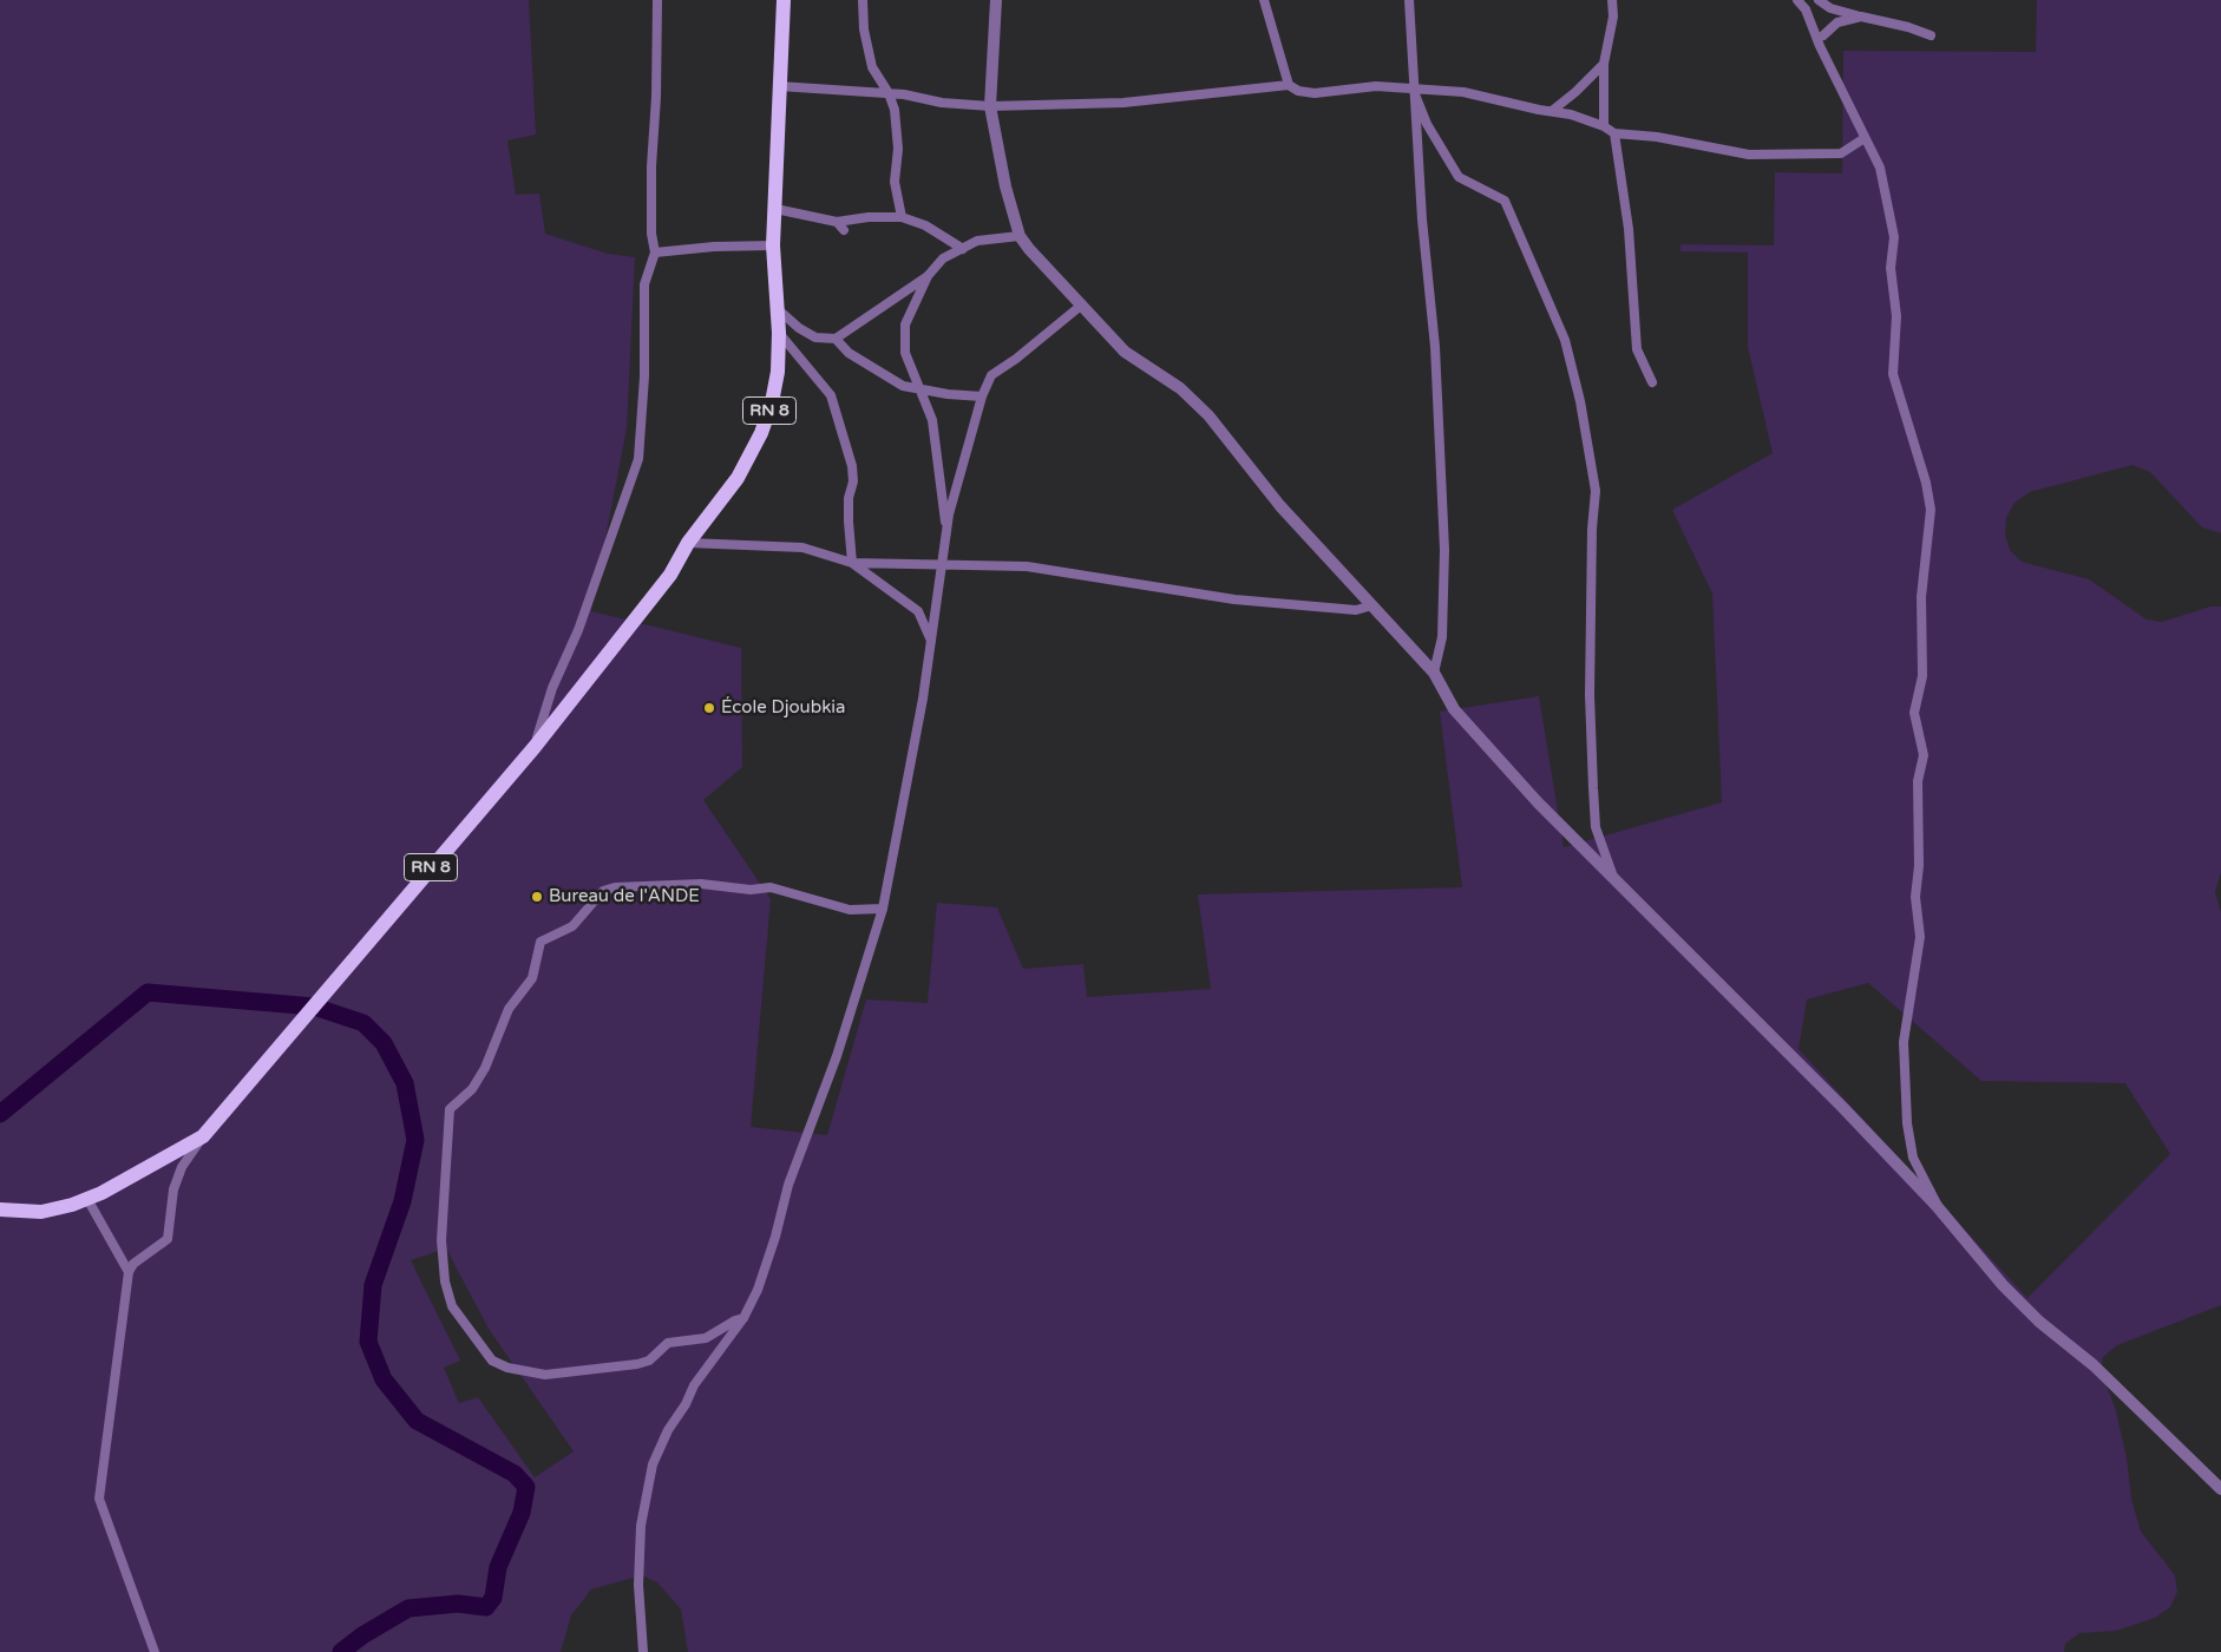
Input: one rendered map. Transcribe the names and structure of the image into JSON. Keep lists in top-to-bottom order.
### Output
{
  "streets": {
    "main road": ["RN 8"]
  },
  "places": ["École Djoubkia", "Bureau de l'ANDE"]
}
